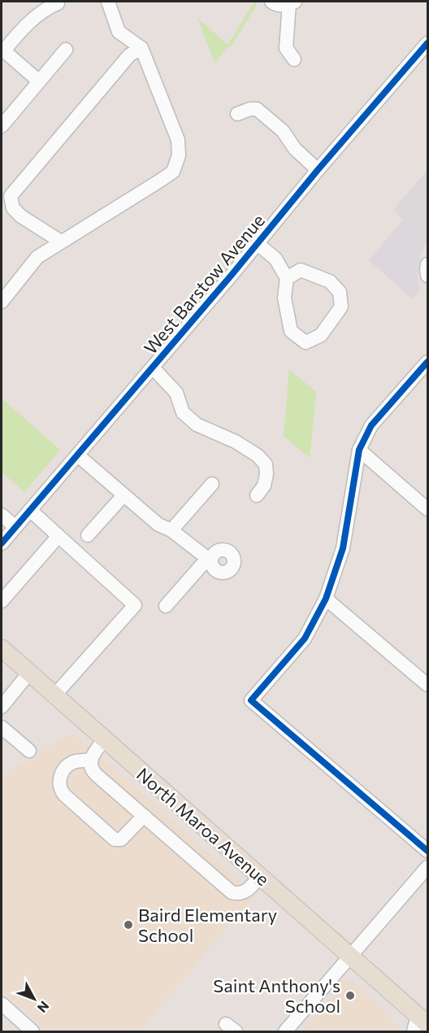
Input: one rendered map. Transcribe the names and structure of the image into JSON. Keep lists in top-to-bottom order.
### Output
{
  "streets": {
    "main road": ["North Maroa Avenue"],
    "street": ["West Barstow Avenue"]
  },
  "places": ["Baird Elementary School", "Saint Anthony's School"],
  "north": "bottom right"
}
